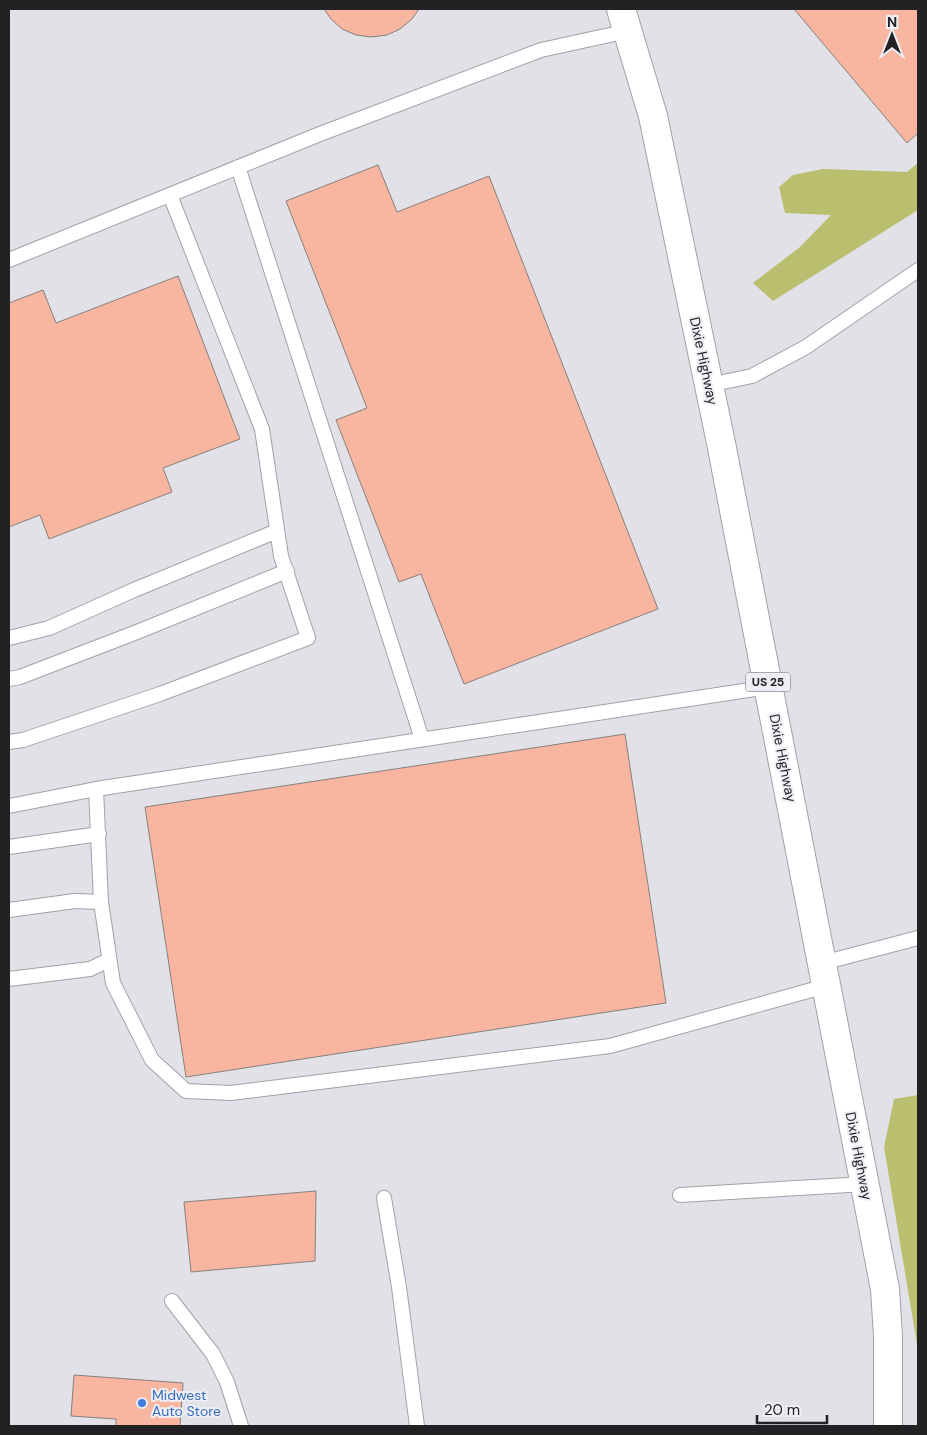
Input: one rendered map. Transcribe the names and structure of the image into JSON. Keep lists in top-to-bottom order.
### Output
{
  "streets": {
    "main road": ["Dixie Highway", "US 25"]
  },
  "places": ["Midwest Auto Store"],
  "scale_bar": "20 m",
  "north": "top"
}
